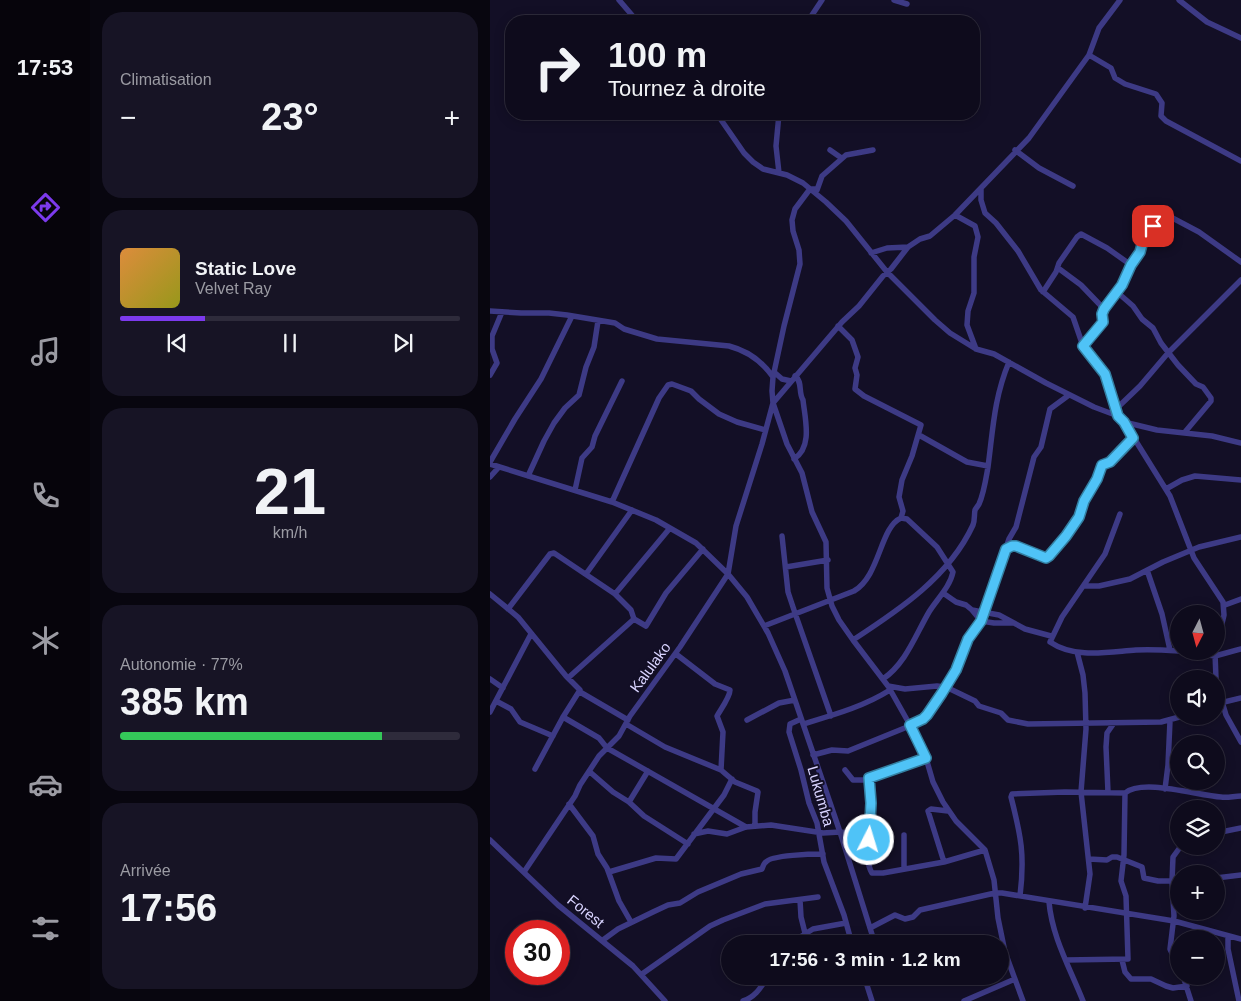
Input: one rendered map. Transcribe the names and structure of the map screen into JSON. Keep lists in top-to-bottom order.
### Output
{
  "streets": {
    "street": ["Kalulako", "Lukumba", "Forest"]
  },
  "crossings": [
    ["Kalulako", "Forest"]
  ],
  "north": "bottom",
  "page": {
    "tabs": "17:53",
    "tile": [
      "Climatisation",
      ["21", "km/h"],
      ["Autonomie · 77%", "385 km"],
      ["Arrivée", "17:56"]
    ],
    "turn": ["100 m", "Tournez à droite"],
    "heat": ["−", "23°", "+"],
    "song": ["Static Love", "Velvet Ray"],
    "map_buttons": ["+", "−"],
    "limit": "30",
    "trip": "17:56 · 3 min · 1.2 km"
  }
}
